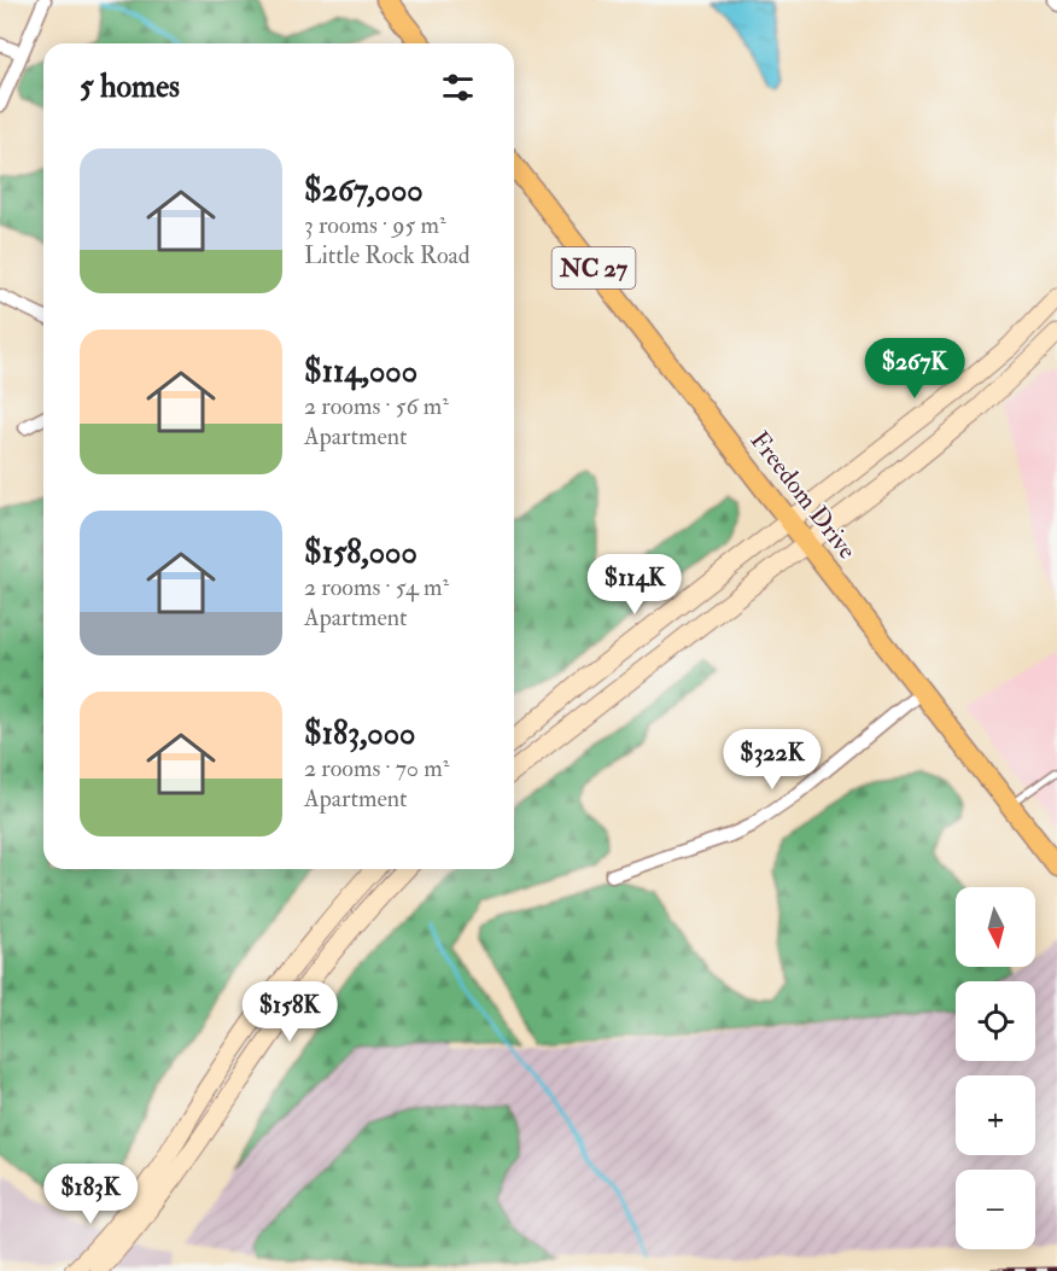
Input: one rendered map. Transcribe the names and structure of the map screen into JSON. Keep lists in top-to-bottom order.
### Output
{
  "streets": {
    "main road": ["NC 27", "Freedom Drive"]
  },
  "north": "bottom",
  "page": {
    "heading": "5 homes",
    "list": [
      {
        "name": "$267,000",
        "note": "3 rooms · 95 m² · Little Rock Road"
      },
      {
        "name": "$114,000",
        "note": "2 rooms · 56 m² · Apartment"
      },
      {
        "name": "$158,000",
        "note": "2 rooms · 54 m² · Apartment"
      },
      {
        "name": "$183,000",
        "note": "2 rooms · 70 m² · Apartment"
      }
    ],
    "price": [
      "$267K",
      "$114K",
      "$322K",
      "$158K",
      "$183K"
    ],
    "map_buttons": ["+", "−"]
  }
}
